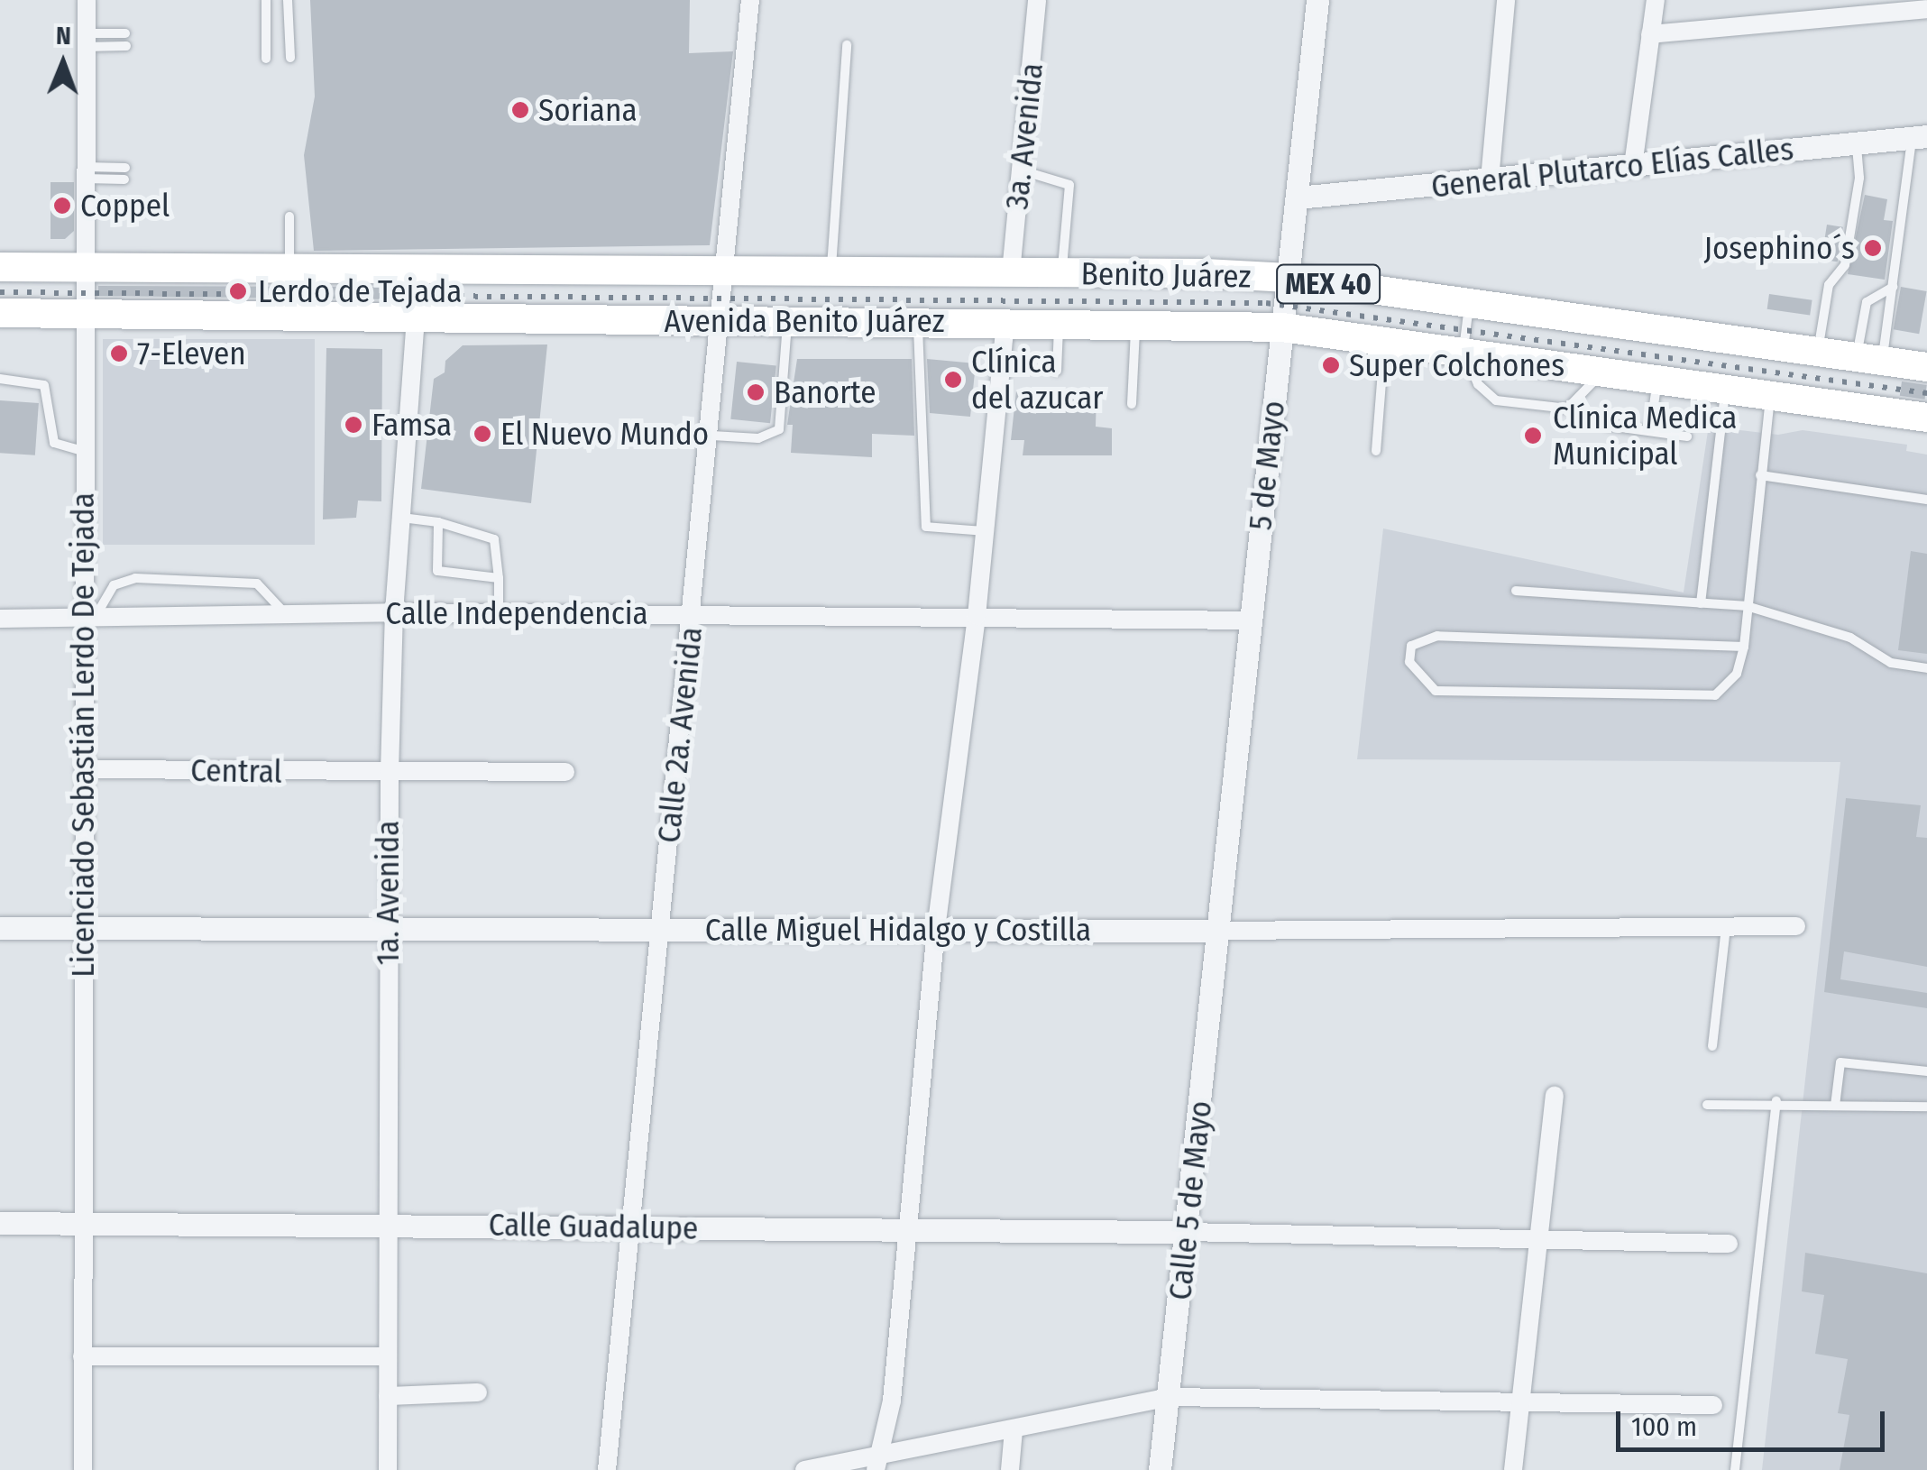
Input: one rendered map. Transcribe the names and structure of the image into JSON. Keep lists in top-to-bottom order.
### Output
{
  "streets": {
    "main road": ["Benito Juárez", "MEX 40", "Avenida Benito Juárez"],
    "street": [
      "3a. Avenida",
      "General Plutarco Elías Calles",
      "5 de Mayo",
      "Calle Independencia",
      "Licenciado Sebastián Lerdo De Tejada",
      "Calle 2a. Avenida",
      "Central",
      "1a. Avenida",
      "Calle Miguel Hidalgo y Costilla",
      "Calle 5 de Mayo",
      "Calle Guadalupe"
    ]
  },
  "crossings": [
    ["3a. Avenida", "Benito Juárez"],
    ["General Plutarco Elías Calles", "5 de Mayo"],
    ["Benito Juárez", "Avenida Benito Juárez"],
    ["Benito Juárez", "5 de Mayo"],
    ["Benito Juárez", "Calle 2a. Avenida"],
    ["Avenida Benito Juárez", "5 de Mayo"],
    ["Avenida Benito Juárez", "Licenciado Sebastián Lerdo De Tejada"],
    ["Avenida Benito Juárez", "Calle 2a. Avenida"],
    ["Avenida Benito Juárez", "1a. Avenida"],
    ["5 de Mayo", "Calle Independencia"],
    ["5 de Mayo", "Calle Miguel Hidalgo y Costilla"],
    ["5 de Mayo", "Calle 5 de Mayo"],
    ["Calle Independencia", "Licenciado Sebastián Lerdo De Tejada"],
    ["Calle Independencia", "Calle 2a. Avenida"],
    ["Calle Independencia", "1a. Avenida"],
    ["Licenciado Sebastián Lerdo De Tejada", "Central"],
    ["Licenciado Sebastián Lerdo De Tejada", "Calle Miguel Hidalgo y Costilla"],
    ["Licenciado Sebastián Lerdo De Tejada", "Calle Guadalupe"],
    ["Calle 2a. Avenida", "Calle Miguel Hidalgo y Costilla"],
    ["Calle 2a. Avenida", "Calle Guadalupe"],
    ["Central", "1a. Avenida"],
    ["1a. Avenida", "Calle Miguel Hidalgo y Costilla"],
    ["1a. Avenida", "Calle Guadalupe"],
    ["Calle Miguel Hidalgo y Costilla", "Calle 5 de Mayo"],
    ["Calle 5 de Mayo", "Calle Guadalupe"]
  ],
  "places": [
    "Soriana",
    "Coppel",
    "Josephino´s",
    "Lerdo de Tejada",
    "7-Eleven",
    "Super Colchones",
    "Clínica del azucar",
    "Banorte",
    "Famsa",
    "El Nuevo Mundo",
    "Clínica Medica Municipal"
  ],
  "scale_bar": "100 m",
  "north": "top"
}
